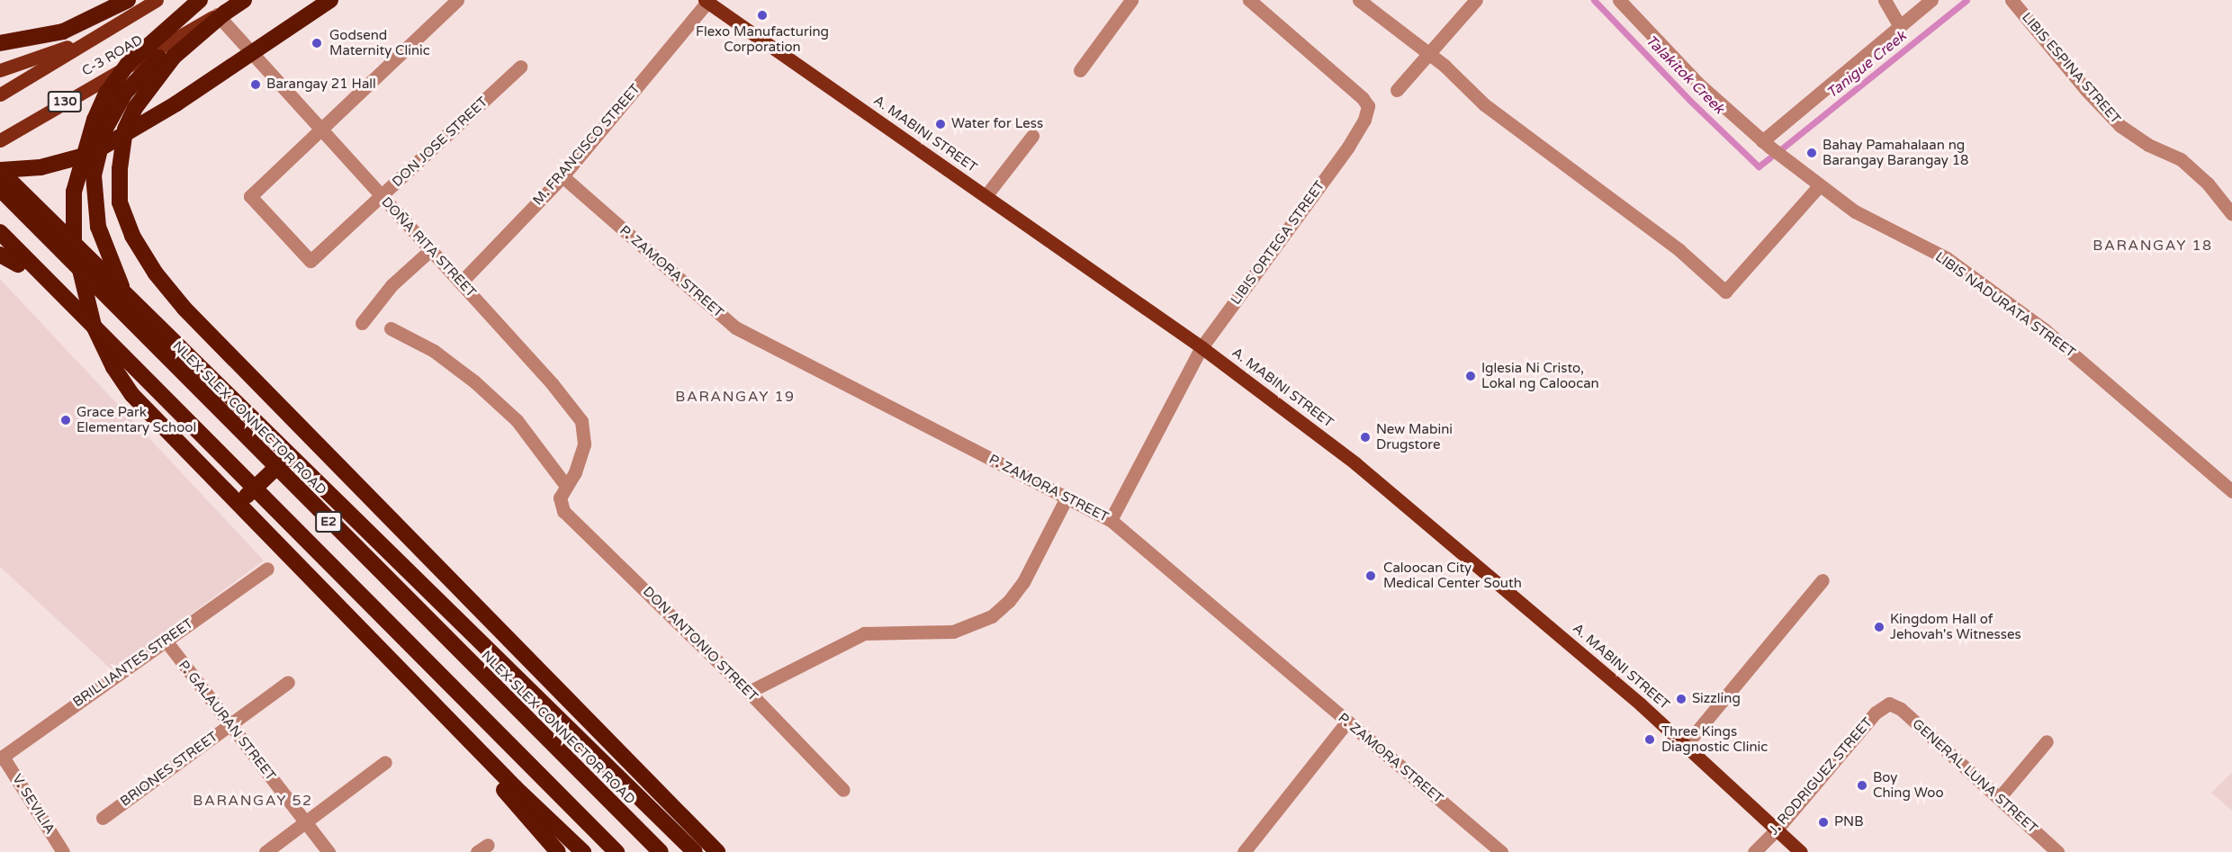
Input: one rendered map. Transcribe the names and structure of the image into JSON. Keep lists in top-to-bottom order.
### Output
{
  "streets": {
    "highway": ["NLEX-SLEX CONNECTOR ROAD", "E2"],
    "main road": ["C-3 ROAD", "130", "A. MABINI STREET"],
    "street": [
      "LIBIS ESPINA STREET",
      "DON JOSE STREET",
      "M. FRANCISCO STREET",
      "LIBIS ORTEGA STREET",
      "DOÑA RITA STREET",
      "P. ZAMORA STREET",
      "LIBIS NADURATA STREET",
      "DON ANTONIO STREET",
      "BRILLIANTES STREET",
      "P. GALAURAN STREET",
      "BRIONES STREET",
      "J. RODRIGUEZ STREET",
      "GENERAL LUNA STREET",
      "V. SEVILIA"
    ]
  },
  "crossings": [
    ["C-3 ROAD", "DOÑA RITA STREET"],
    ["A. MABINI STREET", "M. FRANCISCO STREET"],
    ["A. MABINI STREET", "LIBIS ORTEGA STREET"],
    ["A. MABINI STREET", "J. RODRIGUEZ STREET"],
    ["DON JOSE STREET", "DOÑA RITA STREET"],
    ["M. FRANCISCO STREET", "DOÑA RITA STREET"],
    ["M. FRANCISCO STREET", "P. ZAMORA STREET"],
    ["LIBIS ORTEGA STREET", "P. ZAMORA STREET"],
    ["DOÑA RITA STREET", "DON ANTONIO STREET"],
    ["BRILLIANTES STREET", "P. GALAURAN STREET"],
    ["BRILLIANTES STREET", "V. SEVILIA"],
    ["P. GALAURAN STREET", "BRIONES STREET"],
    ["J. RODRIGUEZ STREET", "GENERAL LUNA STREET"]
  ],
  "districts": ["BARANGAY 18", "BARANGAY 19", "BARANGAY 52"],
  "water": ["Tanigue Creek", "Talakitok Creek"],
  "places": [
    "Flexo Manufacturing Corporation",
    "Godsend Maternity Clinic",
    "Barangay 21 Hall",
    "Water for Less",
    "Bahay Pamahalaan ng Barangay Barangay 18",
    "Iglesia Ni Cristo, Lokal ng Caloocan",
    "Grace Park Elementary School",
    "New Mabini Drugstore",
    "Caloocan City Medical Center South",
    "Kingdom Hall of Jehovah's Witnesses",
    "Sizzling",
    "Three Kings Diagnostic Clinic",
    "Boy Ching Woo",
    "PNB"
  ]
}
